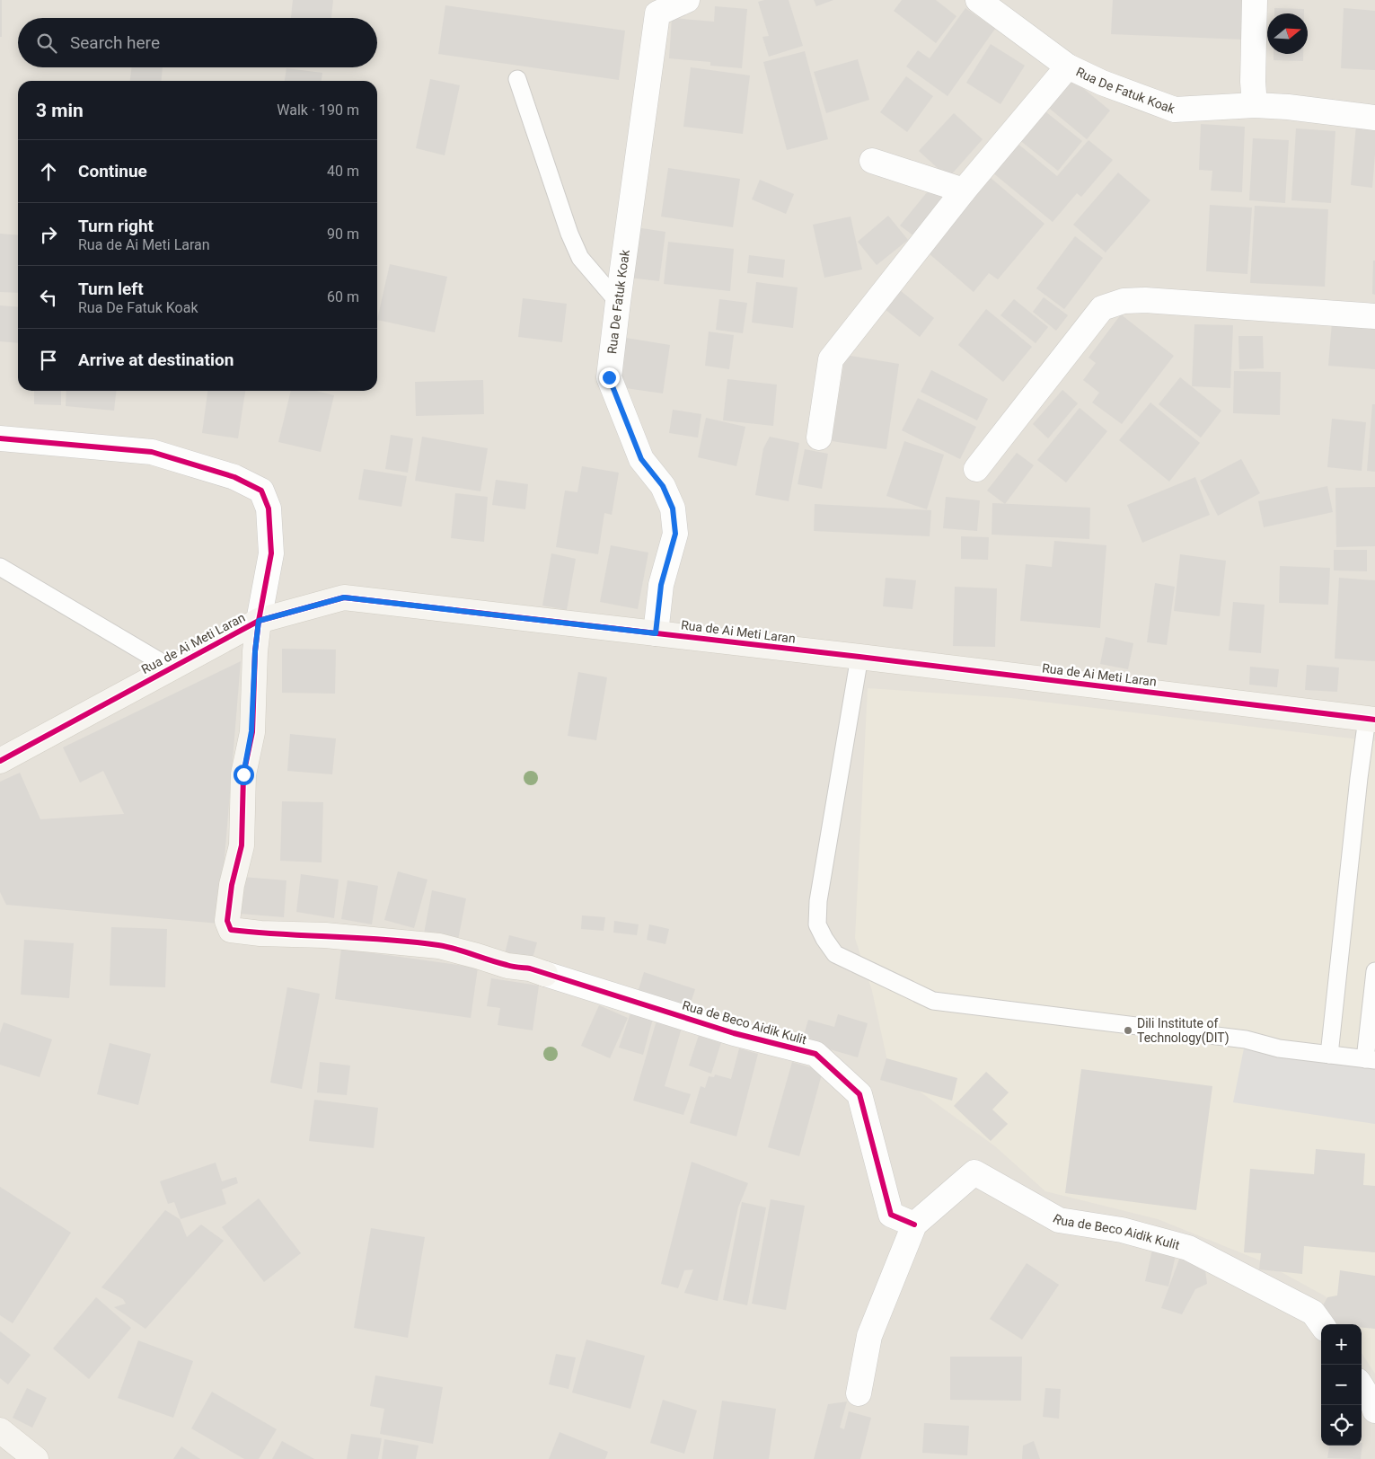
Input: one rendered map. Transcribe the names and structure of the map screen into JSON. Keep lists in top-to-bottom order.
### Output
{
  "streets": {
    "street": ["Rua De Fatuk Koak", "Rua de Ai Meti Laran", "Rua de Beco Aidik Kulit"]
  },
  "crossings": [
    ["Rua De Fatuk Koak", "Rua de Ai Meti Laran"],
    ["Rua de Ai Meti Laran", "Rua de Beco Aidik Kulit"]
  ],
  "places": ["Dili Institute of Technology(DIT)"],
  "north": "right",
  "page": {
    "search": "Search here",
    "heading": ["3 min", "Walk · 190 m"],
    "list": [
      ["Continue", "40 m"],
      ["Turn right", "Rua de Ai Meti Laran", "90 m"],
      ["Turn left", "Rua De Fatuk Koak", "60 m"],
      "Arrive at destination"
    ],
    "map_buttons": ["+", "−"]
  }
}
